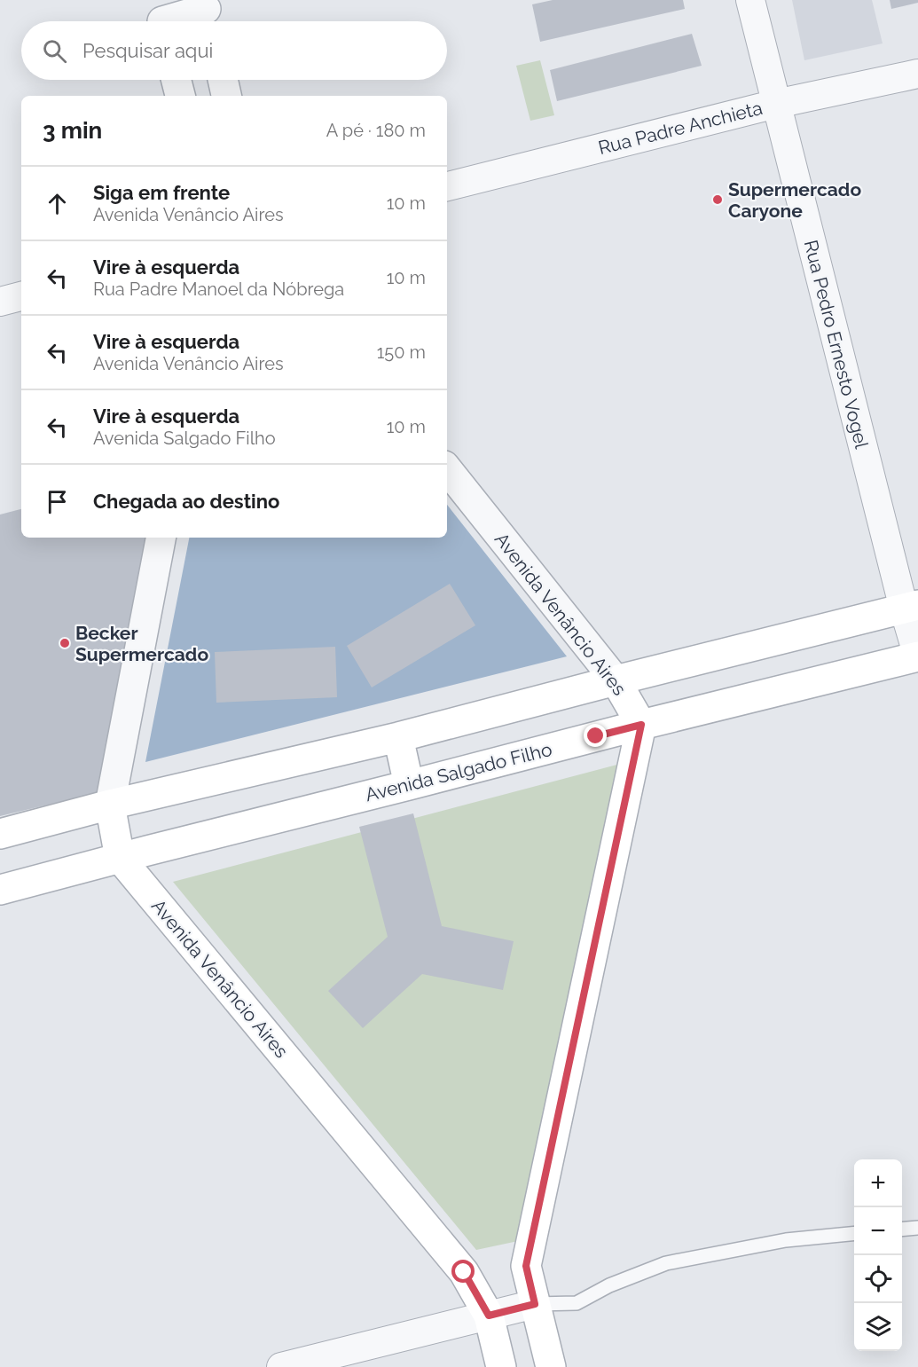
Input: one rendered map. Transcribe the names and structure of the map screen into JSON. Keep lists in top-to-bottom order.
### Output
{
  "streets": {
    "main road": ["Avenida Venâncio Aires", "Avenida Salgado Filho"],
    "street": ["Rua Padre Anchieta", "Rua Pedro Ernesto Vogel"]
  },
  "crossings": [
    ["Rua Padre Anchieta", "Rua Pedro Ernesto Vogel"],
    ["Rua Pedro Ernesto Vogel", "Avenida Salgado Filho"],
    ["Avenida Venâncio Aires", "Avenida Salgado Filho"]
  ],
  "places": ["Supermercado Caryone", "Becker Supermercado"],
  "page": {
    "search": "Pesquisar aqui",
    "heading": ["3 min", "A pé · 180 m"],
    "list": [
      ["Siga em frente", "Avenida Venâncio Aires", "10 m"],
      ["Vire à esquerda", "Rua Padre Manoel da Nóbrega", "10 m"],
      ["Vire à esquerda", "Avenida Venâncio Aires", "150 m"],
      ["Vire à esquerda", "Avenida Salgado Filho", "10 m"],
      "Chegada ao destino"
    ],
    "map_buttons": ["+", "−"]
  }
}
